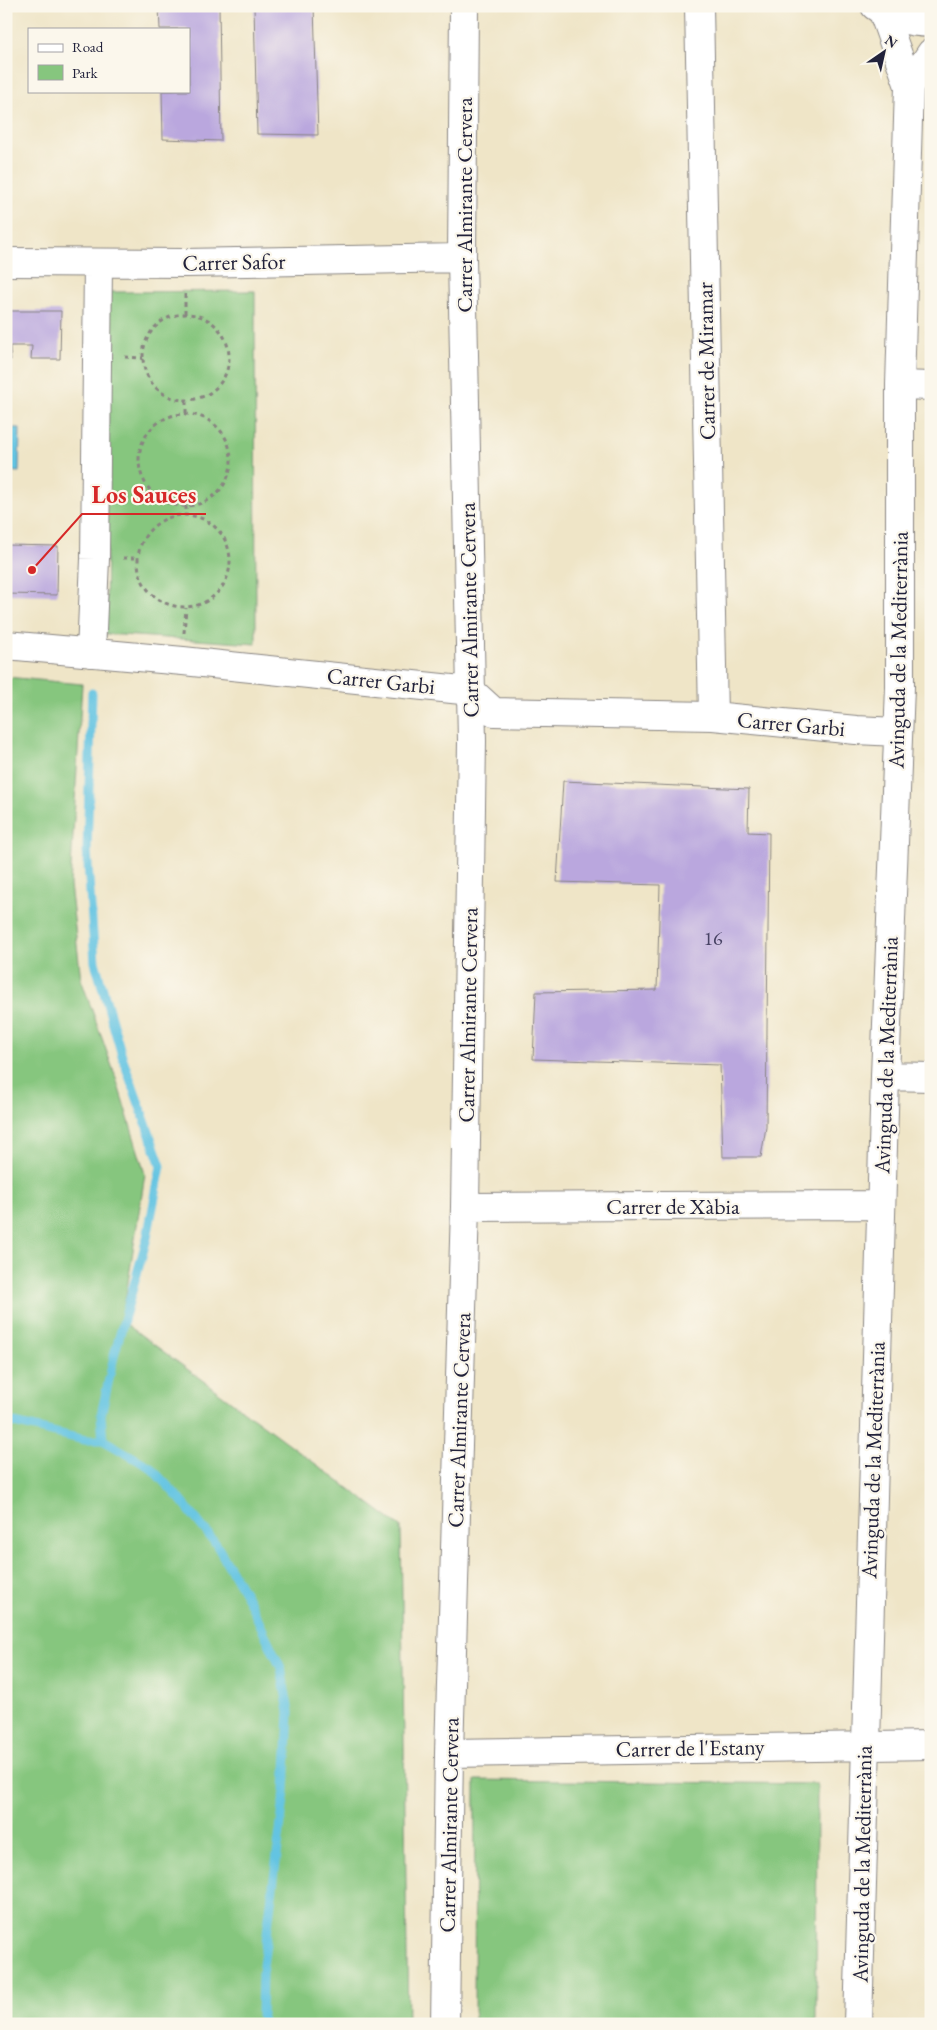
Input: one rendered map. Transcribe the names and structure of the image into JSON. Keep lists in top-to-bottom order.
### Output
{
  "streets": {
    "street": [
      "Carrer Almirante Cervera",
      "Carrer Safor",
      "Carrer de Miramar",
      "Avinguda de la Mediterrània",
      "Carrer Garbi",
      "Carrer de Xàbia",
      "Carrer de l'Estany"
    ]
  },
  "crossings": [
    ["Carrer Almirante Cervera", "Carrer Safor"],
    ["Carrer Almirante Cervera", "Carrer Garbi"],
    ["Carrer Almirante Cervera", "Carrer de Xàbia"],
    ["Carrer Almirante Cervera", "Carrer de l'Estany"],
    ["Carrer de Miramar", "Carrer Garbi"],
    ["Avinguda de la Mediterrània", "Carrer Garbi"],
    ["Avinguda de la Mediterrània", "Carrer de Xàbia"],
    ["Avinguda de la Mediterrània", "Carrer de l'Estany"]
  ],
  "places": ["Los Sauces"],
  "house_numbers": ["16"],
  "legend": ["Road", "Park"],
  "north": "top right"
}
